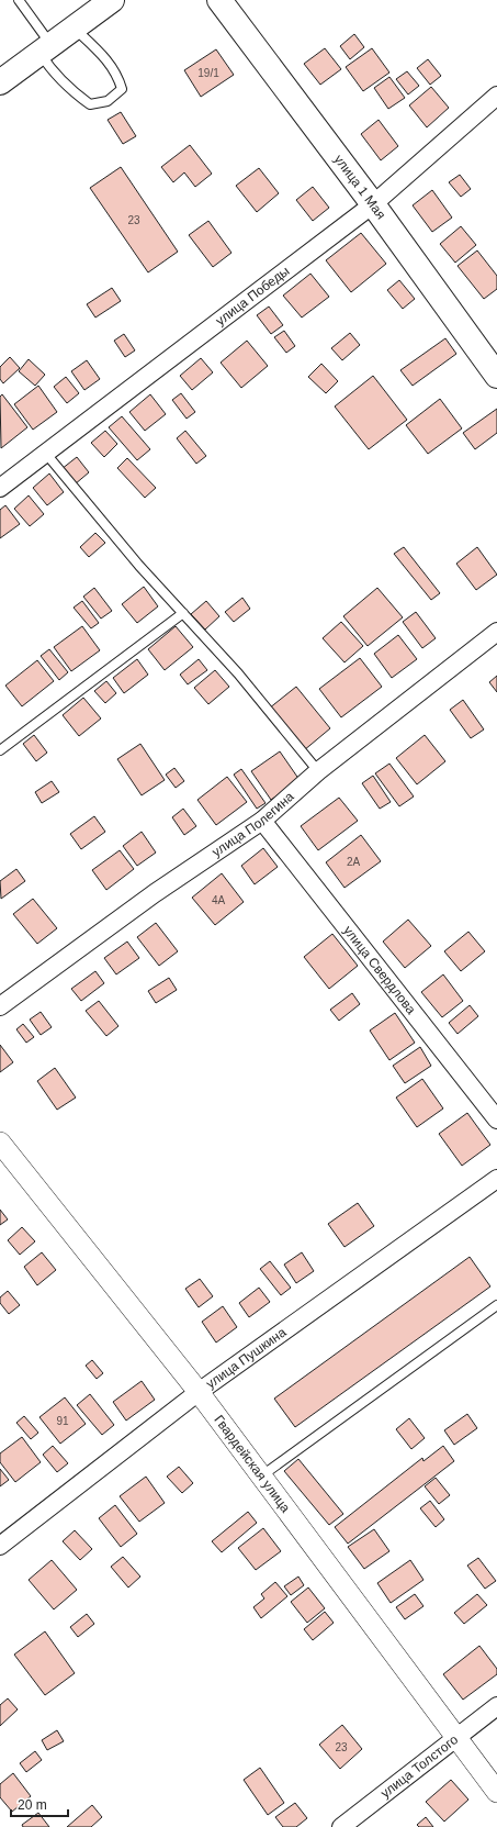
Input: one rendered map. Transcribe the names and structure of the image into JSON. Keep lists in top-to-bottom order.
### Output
{
  "streets": {
    "main road": ["улица 1 Мая"],
    "street": [
      "улица Победы",
      "улица Полегина",
      "улица Свердлова",
      "улица Пушкина",
      "Гвардейская улица",
      "улица Толстого"
    ]
  },
  "crossings": [
    ["улица 1 Мая", "улица Победы"],
    ["улица Полегина", "улица Свердлова"],
    ["улица Пушкина", "Гвардейская улица"],
    ["Гвардейская улица", "улица Толстого"]
  ],
  "house_numbers": [
    "19/1",
    "23",
    "2А",
    "4А",
    "91",
    "23"
  ],
  "scale_bar": "20 m"
}
